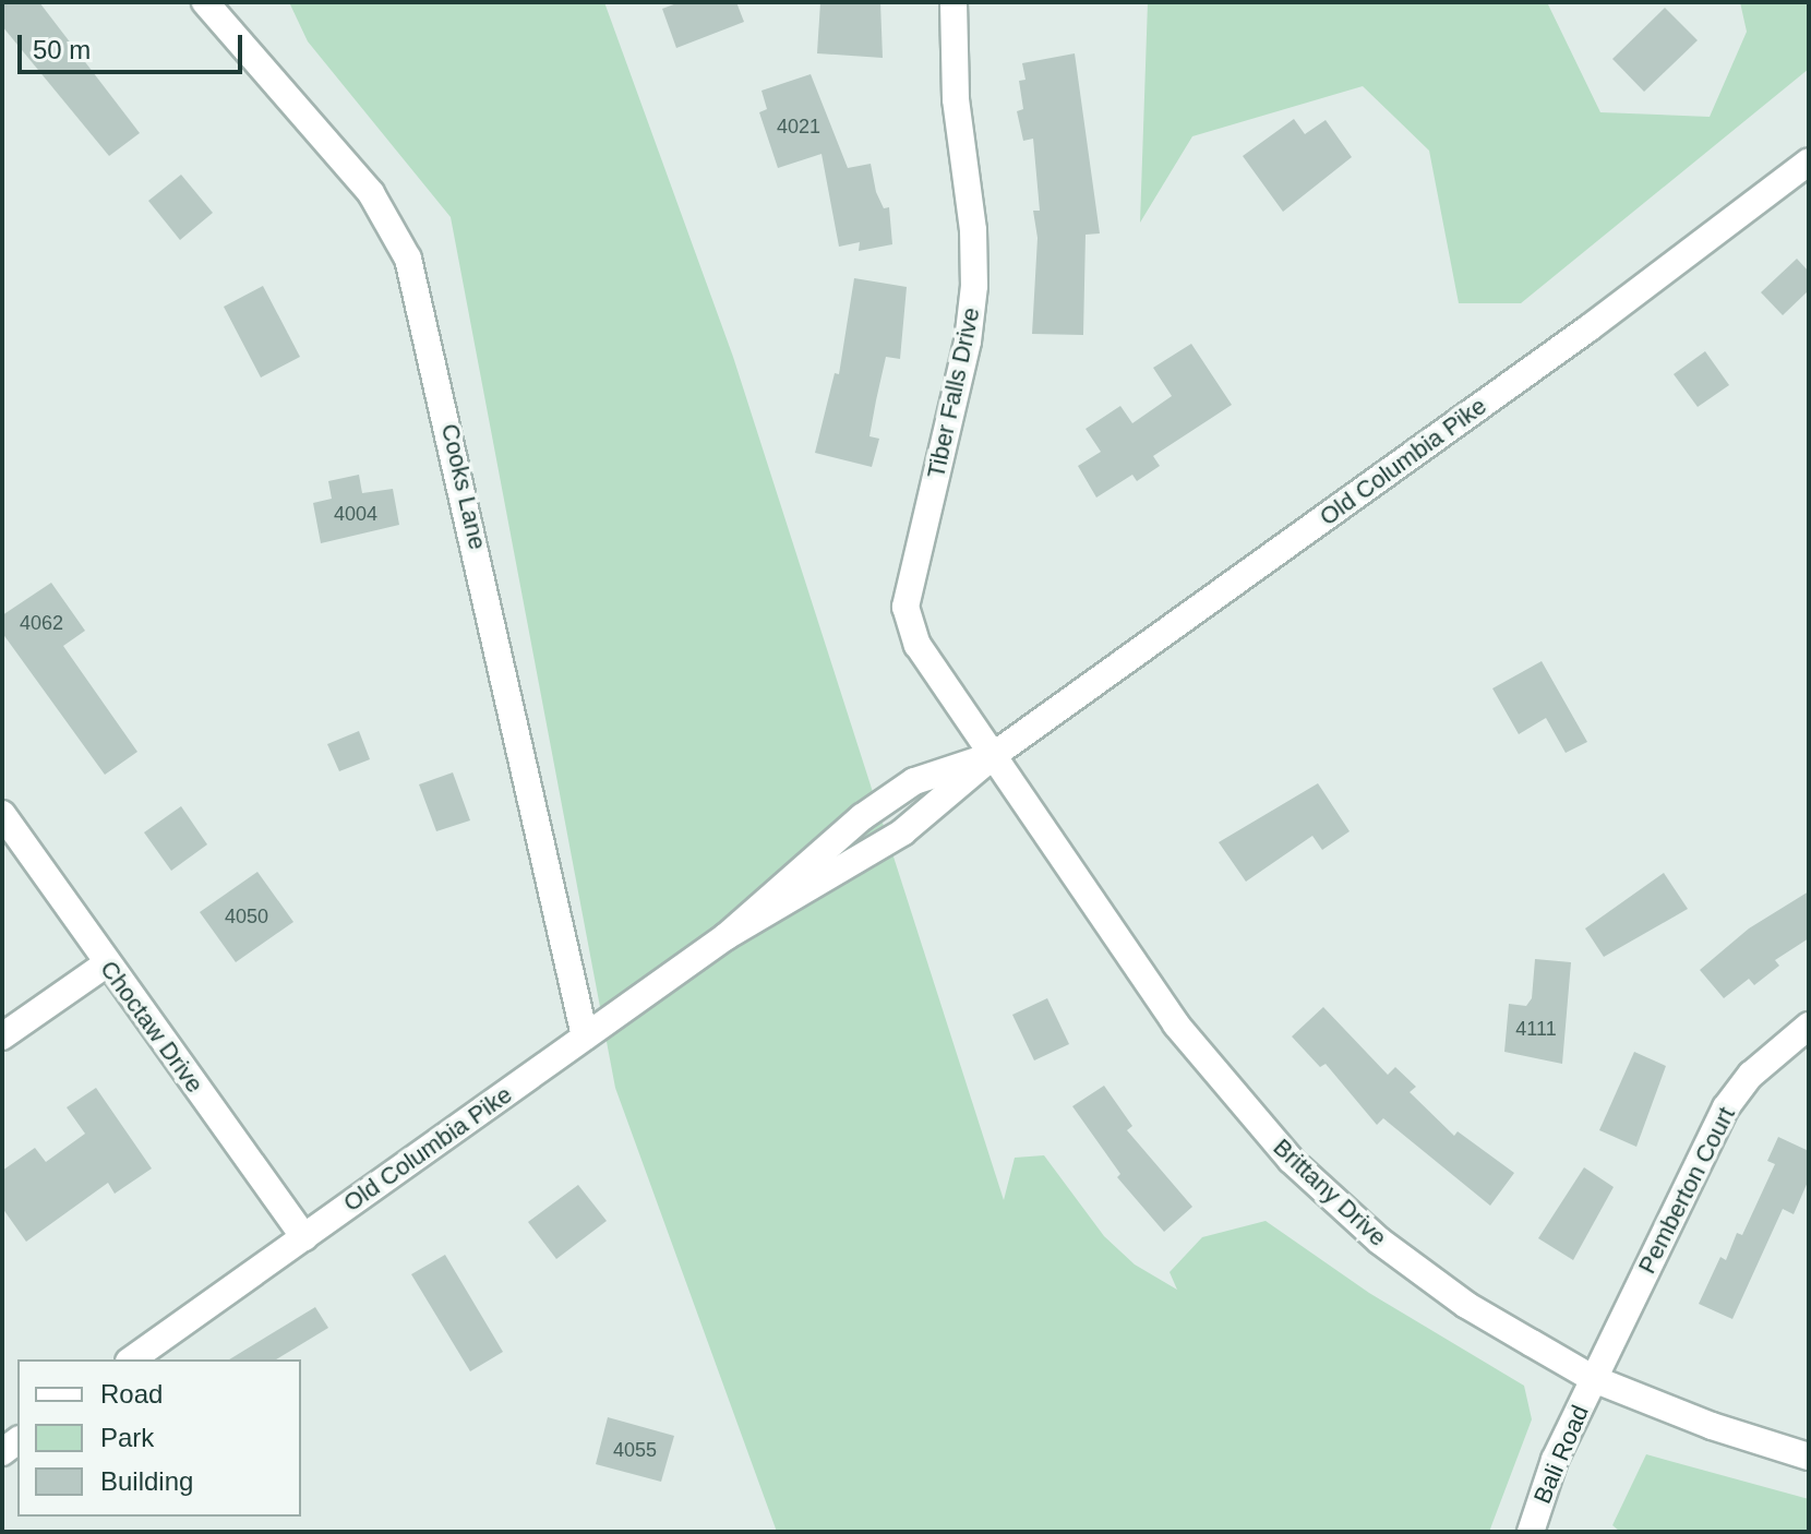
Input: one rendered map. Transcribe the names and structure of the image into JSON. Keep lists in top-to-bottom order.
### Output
{
  "streets": {
    "street": [
      "Tiber Falls Drive",
      "Old Columbia Pike",
      "Cooks Lane",
      "Choctaw Drive",
      "Pemberton Court",
      "Brittany Drive",
      "Bali Road"
    ]
  },
  "crossings": [
    ["Tiber Falls Drive", "Old Columbia Pike"],
    ["Tiber Falls Drive", "Brittany Drive"],
    ["Old Columbia Pike", "Cooks Lane"],
    ["Old Columbia Pike", "Choctaw Drive"],
    ["Old Columbia Pike", "Brittany Drive"],
    ["Pemberton Court", "Brittany Drive"],
    ["Pemberton Court", "Bali Road"],
    ["Brittany Drive", "Bali Road"]
  ],
  "house_numbers": [
    "4021",
    "4004",
    "4062",
    "4050",
    "4111",
    "4055"
  ],
  "legend": ["Road", "Park", "Building"],
  "scale_bar": "50 m"
}
